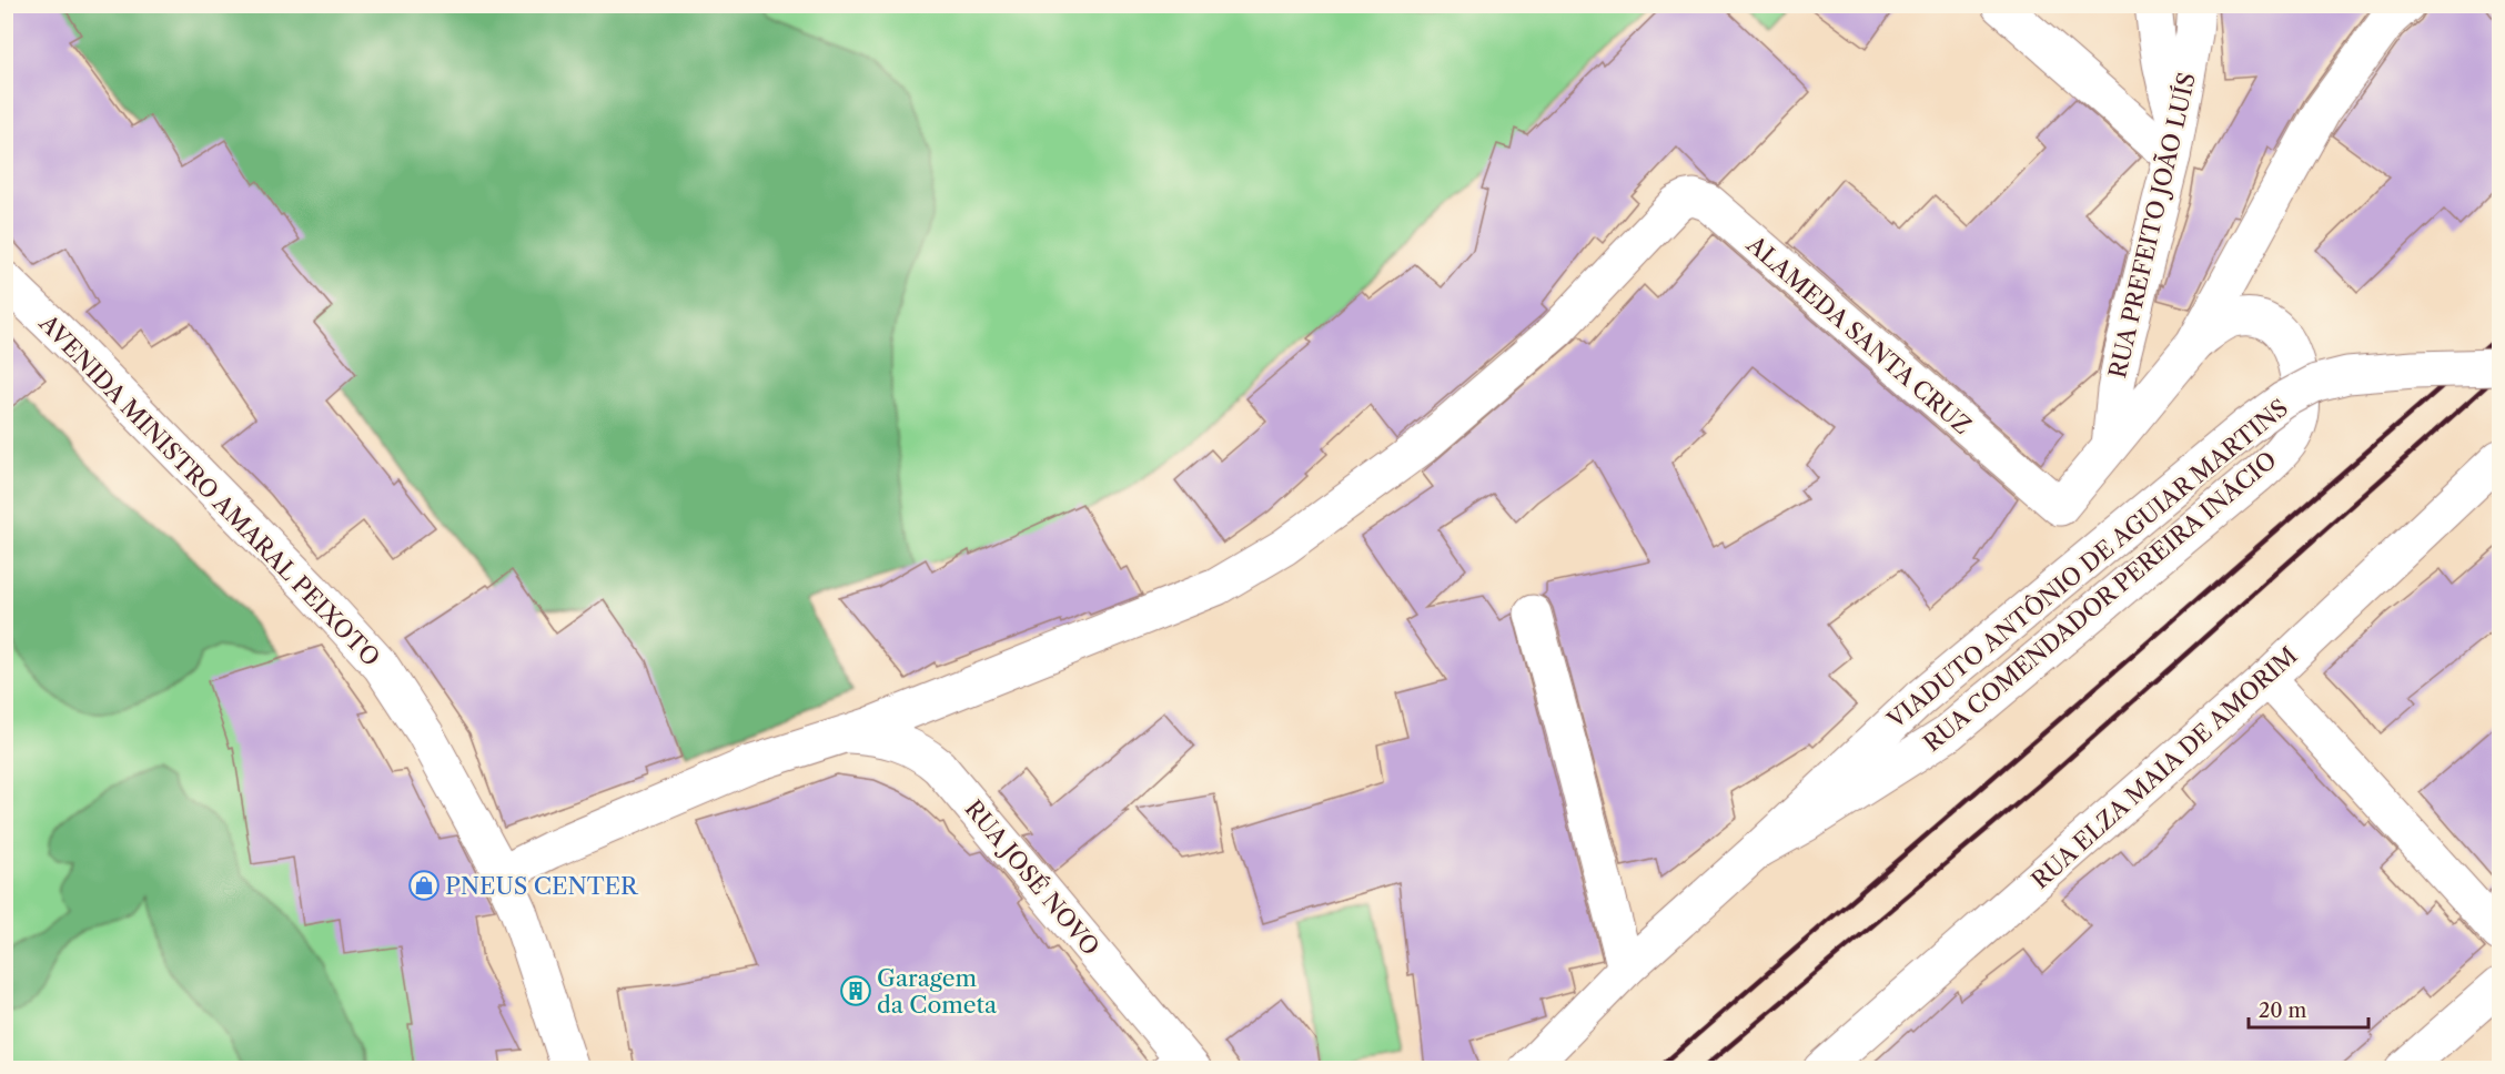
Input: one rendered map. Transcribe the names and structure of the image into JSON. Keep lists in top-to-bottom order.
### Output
{
  "streets": {
    "street": [
      "RUA PREFEITO JOÃO LUÍS",
      "ALAMEDA SANTA CRUZ",
      "AVENIDA MINISTRO AMARAL PEIXOTO",
      "VIADUTO ANTÔNIO DE AGUIAR MARTINS",
      "RUA COMENDADOR PEREIRA INÁCIO",
      "RUA ELZA MAIA DE AMORIM",
      "RUA JOSÉ NOVO"
    ]
  },
  "crossings": [
    ["RUA PREFEITO JOÃO LUÍS", "ALAMEDA SANTA CRUZ"],
    ["RUA PREFEITO JOÃO LUÍS", "RUA COMENDADOR PEREIRA INÁCIO"],
    ["ALAMEDA SANTA CRUZ", "RUA JOSÉ NOVO"],
    ["AVENIDA MINISTRO AMARAL PEIXOTO", "RUA JOSÉ NOVO"],
    ["VIADUTO ANTÔNIO DE AGUIAR MARTINS", "RUA COMENDADOR PEREIRA INÁCIO"]
  ],
  "places": {
    "shop": ["PNEUS CENTER"],
    "building": ["Garagem da Cometa"]
  },
  "scale_bar": "20 m"
}
